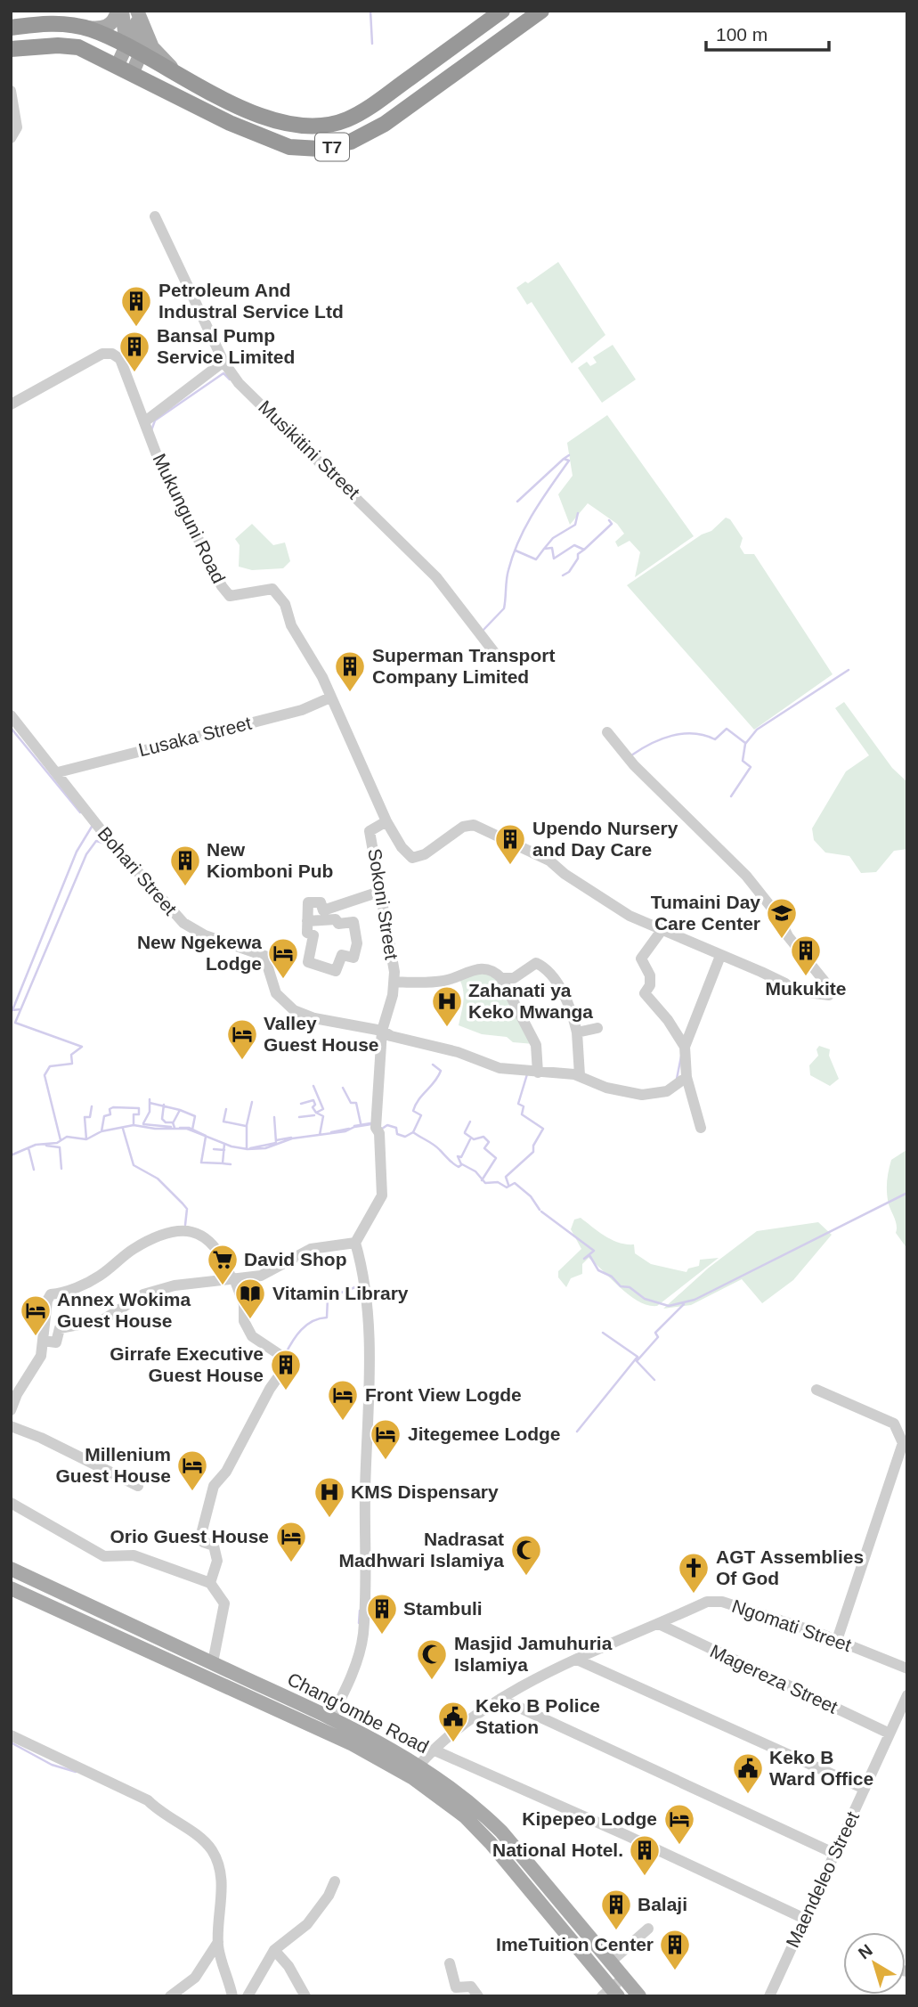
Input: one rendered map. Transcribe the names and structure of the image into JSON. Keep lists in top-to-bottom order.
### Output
{
  "streets": {
    "highway": ["T7"],
    "main road": ["Chang'ombe Road"],
    "street": [
      "Musikitini Street",
      "Mukunguni Road",
      "Lusaka Street",
      "Bohari Street",
      "Sokoni Street",
      "Ngomati Street",
      "Magereza Street",
      "Maendeleo Street"
    ]
  },
  "crossings": [
    ["Mukunguni Road", "Lusaka Street"],
    ["Mukunguni Road", "Sokoni Street"],
    ["Lusaka Street", "Bohari Street"],
    ["Lusaka Street", "Sokoni Street"],
    ["Ngomati Street", "Magereza Street"],
    ["Ngomati Street", "Chang'ombe Road"],
    ["Magereza Street", "Maendeleo Street"]
  ],
  "places": {
    "building": [
      "Petroleum And Industral Service Ltd",
      "Bansal Pump Service Limited",
      "Superman Transport Company Limited",
      "Upendo Nursery and Day Care",
      "New Kiomboni Pub",
      "Mukukite",
      "Girrafe Executive Guest House",
      "Stambuli",
      "National Hotel.",
      "Balaji",
      "ImeTuition Center"
    ],
    "school or university": ["Tumaini Day Care Center"],
    "hotel": [
      "New Ngekewa Lodge",
      "Valley Guest House",
      "Annex Wokima Guest House",
      "Front View Logde",
      "Jitegemee Lodge",
      "Millenium Guest House",
      "Orio Guest House",
      "Kipepeo Lodge"
    ],
    "hospital": ["Zahanati ya Keko Mwanga", "KMS Dispensary"],
    "supermarket": ["David Shop"],
    "library": ["Vitamin Library"],
    "mosque": ["Nadrasat Madhwari Islamiya", "Masjid Jamuhuria Islamiya"],
    "church": ["AGT Assemblies Of God"],
    "public building": ["Keko B Police Station", "Keko B Ward Office"]
  },
  "scale_bar": "100 m",
  "north": "top left"
}
